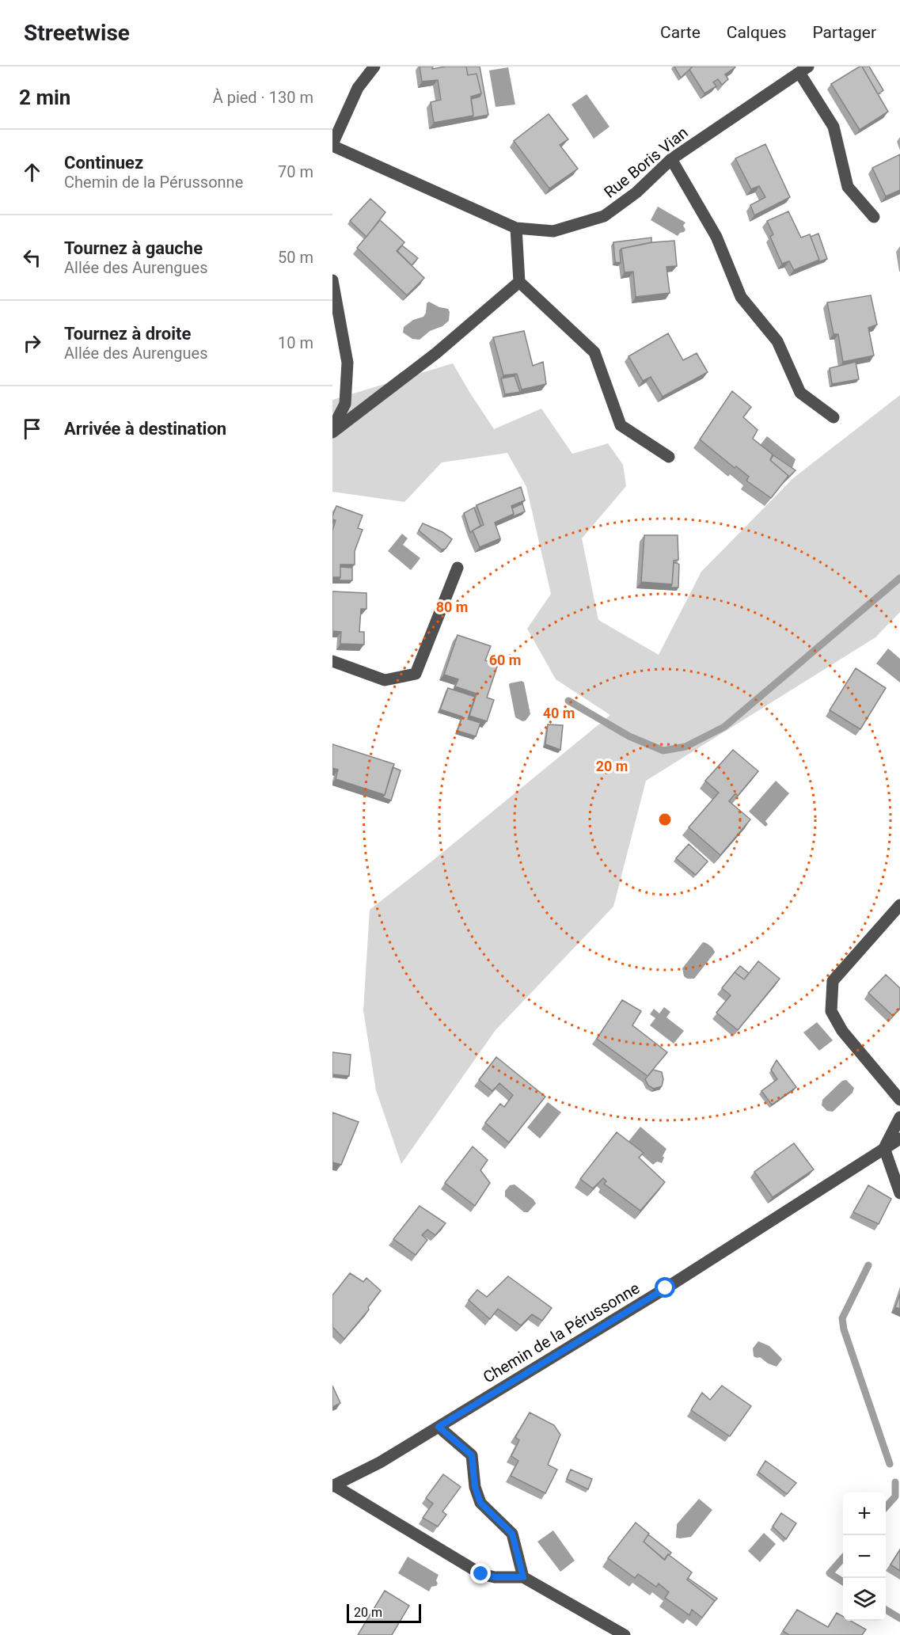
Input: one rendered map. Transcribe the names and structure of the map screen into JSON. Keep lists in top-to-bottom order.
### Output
{
  "streets": {
    "street": ["Rue Boris Vian", "Chemin de la Pérussonne"]
  },
  "scale_bar": "20 m",
  "page": {
    "header": "Streetwise",
    "nav": ["Carte", "Calques", "Partager"],
    "heading": ["2 min", "À pied · 130 m"],
    "list": [
      ["Continuez", "Chemin de la Pérussonne", "70 m"],
      ["Tournez à gauche", "Allée des Aurengues", "50 m"],
      ["Tournez à droite", "Allée des Aurengues", "10 m"],
      "Arrivée à destination"
    ],
    "map_buttons": ["+", "−"],
    "scale": "20 m"
  },
  "rings": [
    "80 m",
    "60 m",
    "40 m",
    "20 m"
  ]
}
